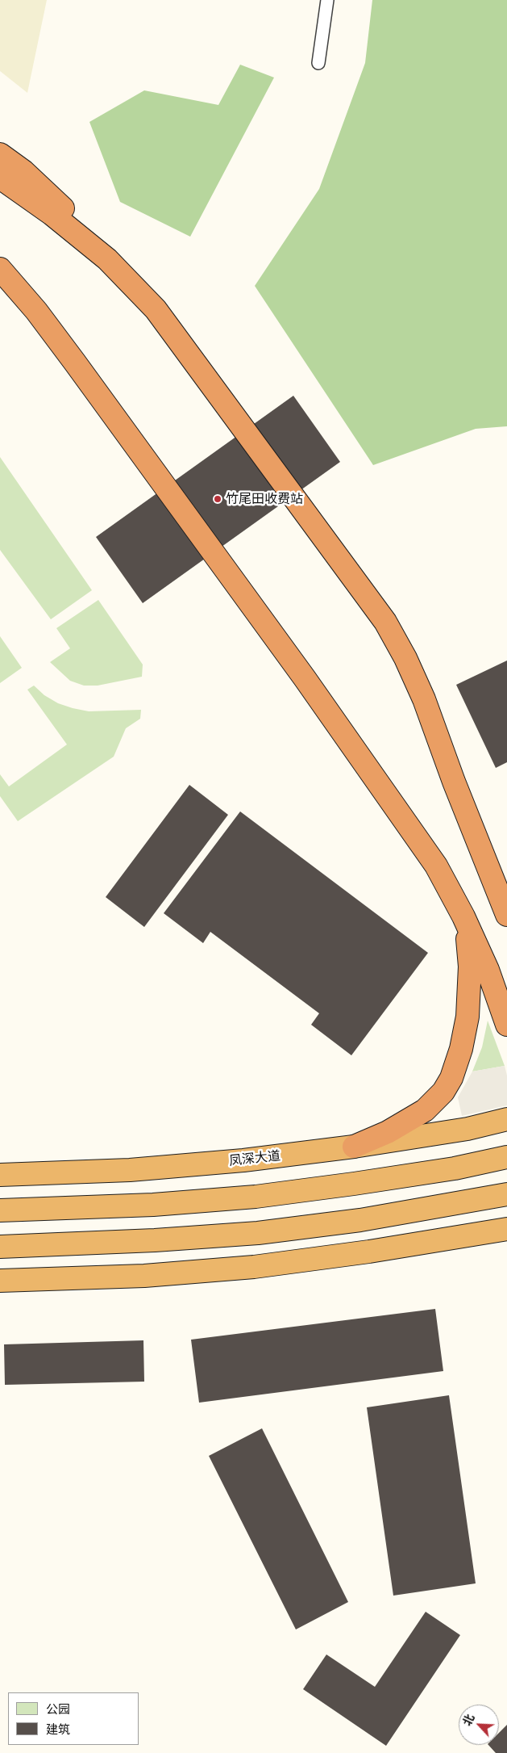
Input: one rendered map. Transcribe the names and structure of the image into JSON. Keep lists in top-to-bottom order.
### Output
{
  "streets": {
    "highway": ["凤深大道"]
  },
  "places": ["竹尾田收费站"],
  "legend": ["公园", "建筑"],
  "north": "top left"
}
